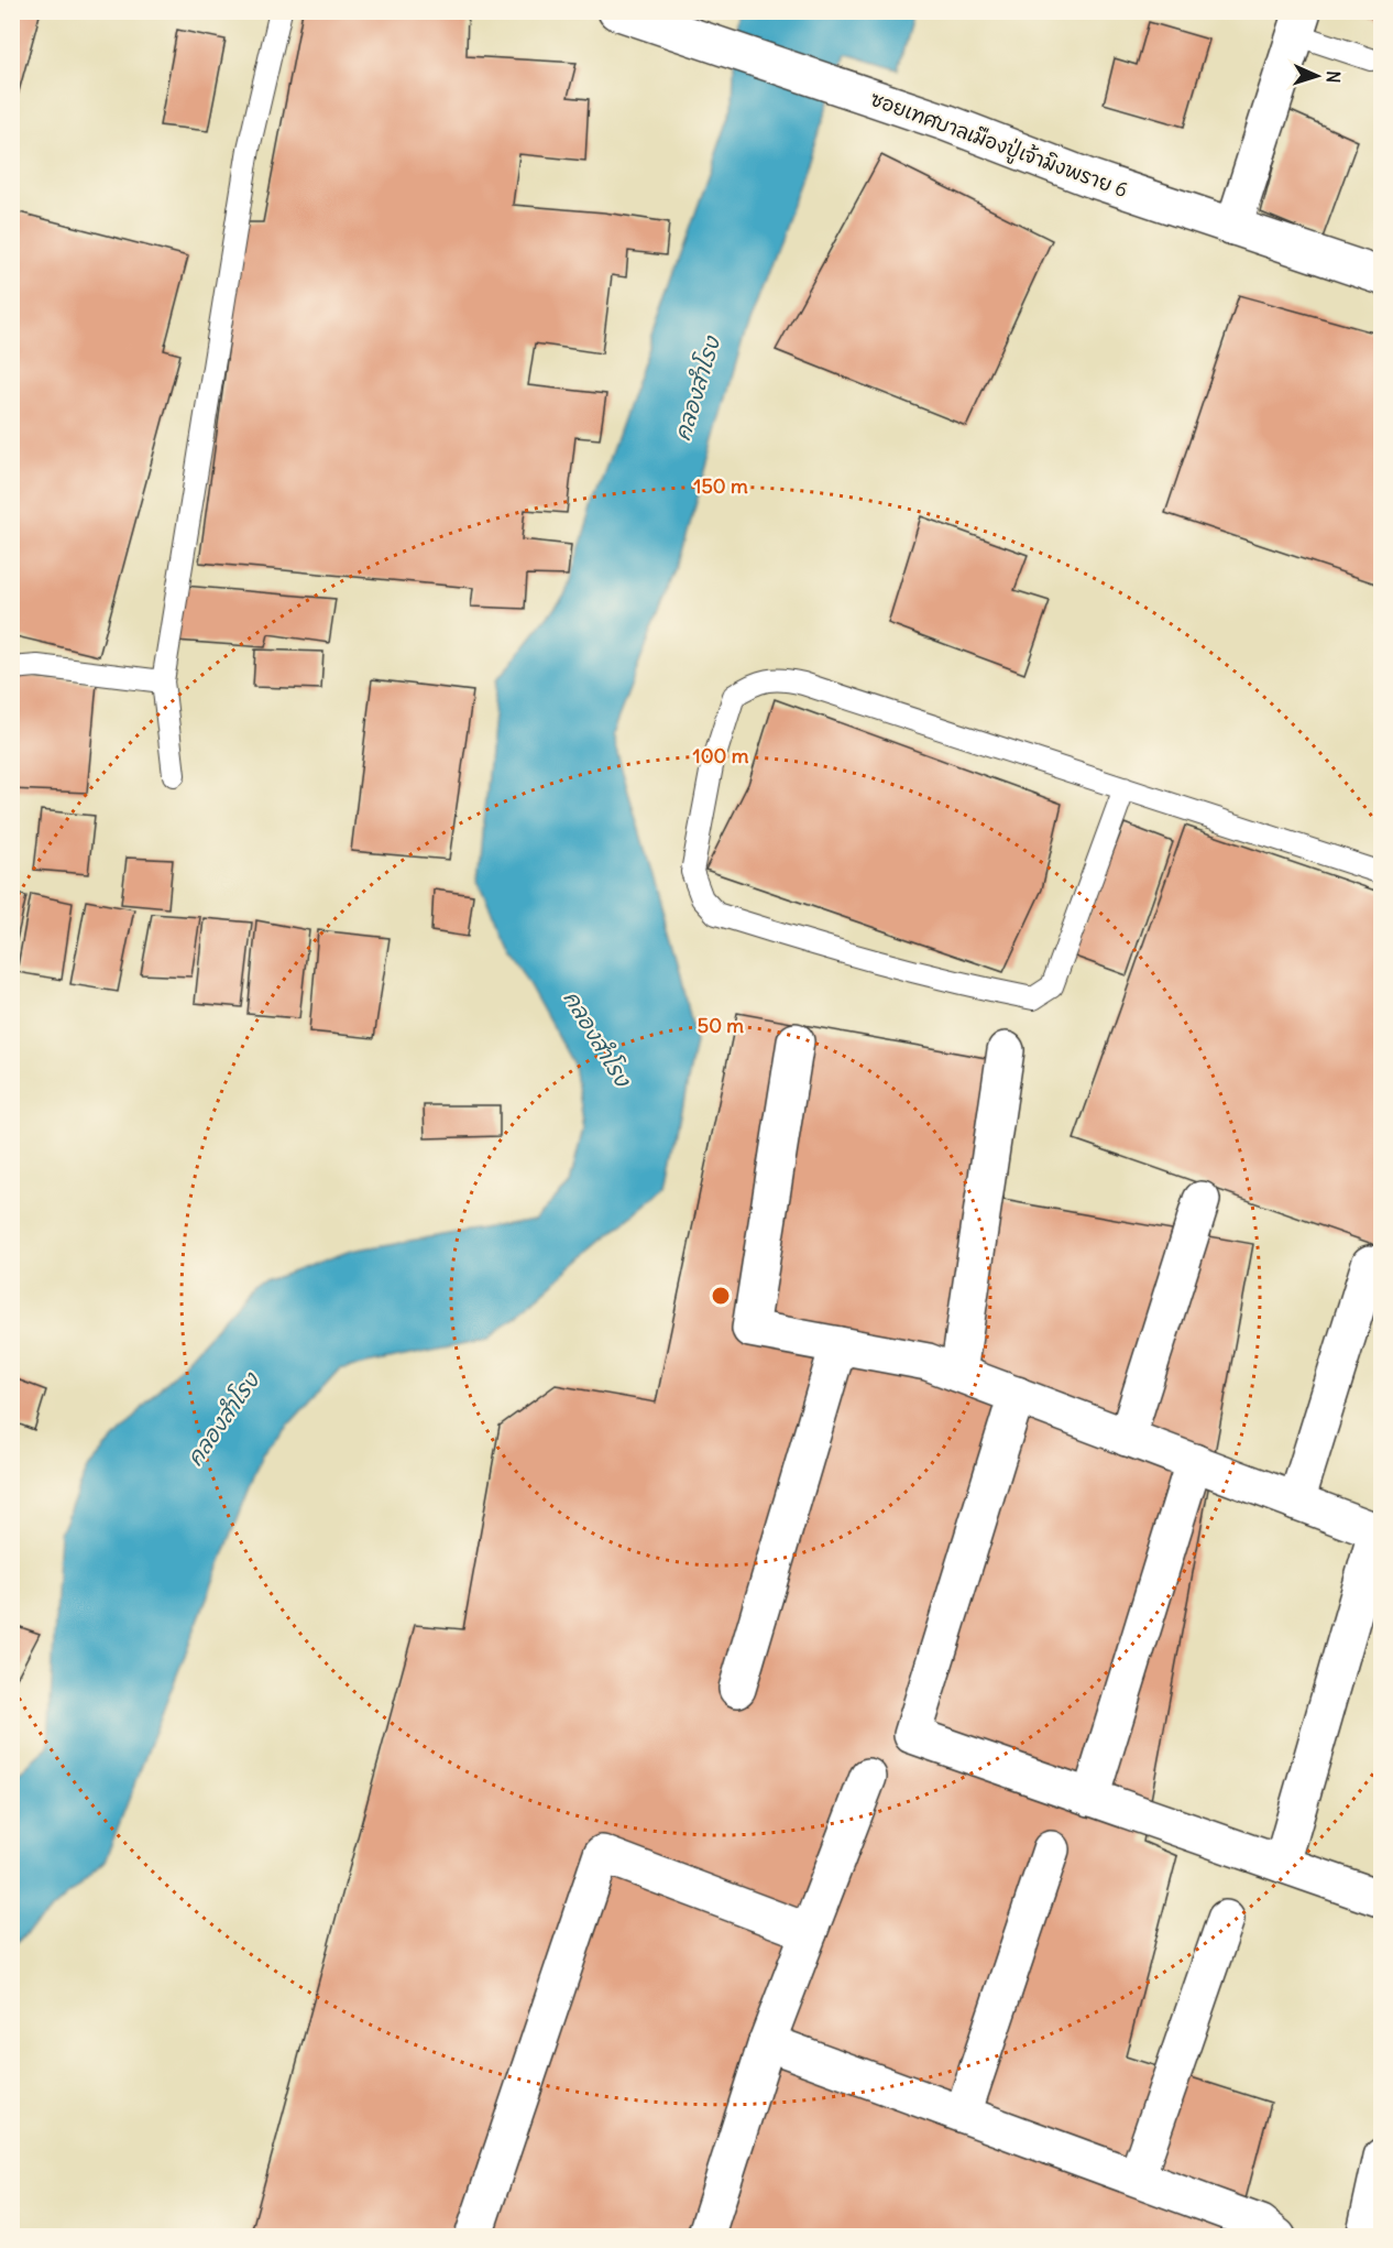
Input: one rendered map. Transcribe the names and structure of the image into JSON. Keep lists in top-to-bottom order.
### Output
{
  "streets": {
    "street": ["ซอยเทศบาลเมืองปู่เจ้ามิงพราย 6"]
  },
  "water": ["คลองสำโรง"],
  "north": "right",
  "rings": ["150 m", "100 m", "50 m"]
}
